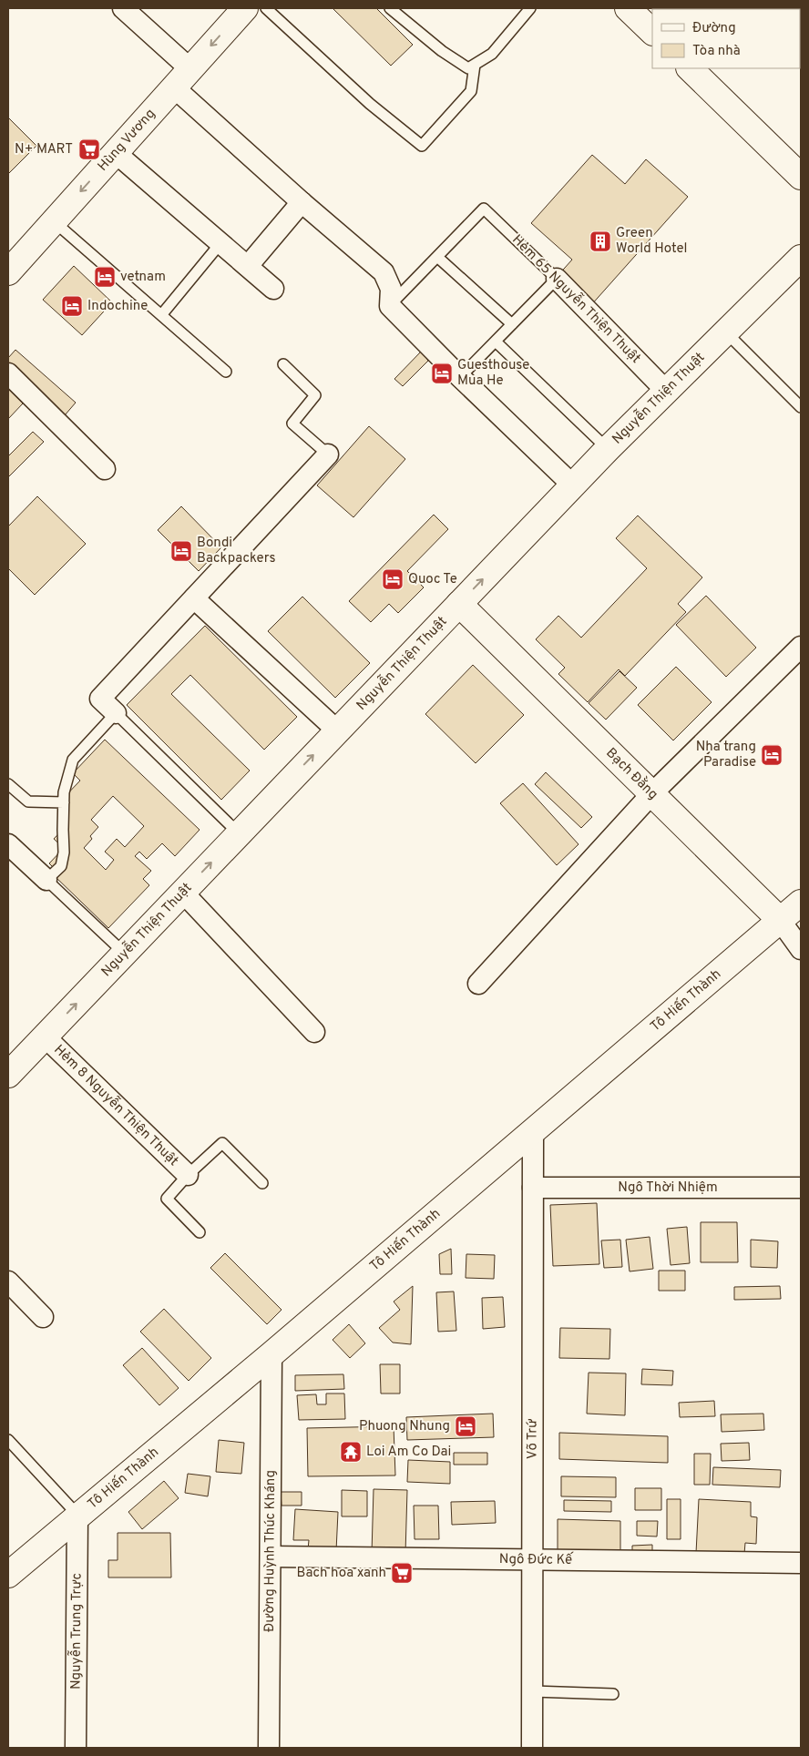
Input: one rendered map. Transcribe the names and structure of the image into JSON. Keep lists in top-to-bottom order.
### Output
{
  "streets": {
    "street": [
      "Hùng Vương",
      "Hẻm 65 Nguyễn Thiện Thuật",
      "Nguyễn Thiện Thuật",
      "Bạch Đằng",
      "Tô Hiến Thành",
      "Hẻm 8 Nguyễn Thiện Thuật",
      "Ngô Thời Nhiệm",
      "Võ Trứ",
      "Đường Huỳnh Thúc Kháng",
      "Ngô Đức Kế",
      "Nguyễn Trung Trực"
    ]
  },
  "crossings": [
    ["Hẻm 65 Nguyễn Thiện Thuật", "Nguyễn Thiện Thuật"],
    ["Nguyễn Thiện Thuật", "Bạch Đằng"],
    ["Nguyễn Thiện Thuật", "Hẻm 8 Nguyễn Thiện Thuật"],
    ["Bạch Đằng", "Tô Hiến Thành"],
    ["Tô Hiến Thành", "Võ Trứ"],
    ["Tô Hiến Thành", "Đường Huỳnh Thúc Kháng"],
    ["Tô Hiến Thành", "Nguyễn Trung Trực"],
    ["Ngô Thời Nhiệm", "Võ Trứ"],
    ["Võ Trứ", "Ngô Đức Kế"],
    ["Đường Huỳnh Thúc Kháng", "Ngô Đức Kế"]
  ],
  "one_way": ["Hùng Vương", "Nguyễn Thiện Thuật"],
  "places": {
    "supermarket": ["N+ MART", "Bach hoa xanh"],
    "building": ["Green World Hotel"],
    "hotel": [
      "vetnam",
      "Indochine",
      "Guesthouse Mua He",
      "Bondi Backpackers",
      "Quoc Te",
      "Nha trang Paradise",
      "Phuong Nhung"
    ],
    "temple": ["Loi Am Co Dai"]
  },
  "legend": ["Đường", "Tòa nhà"]
}
